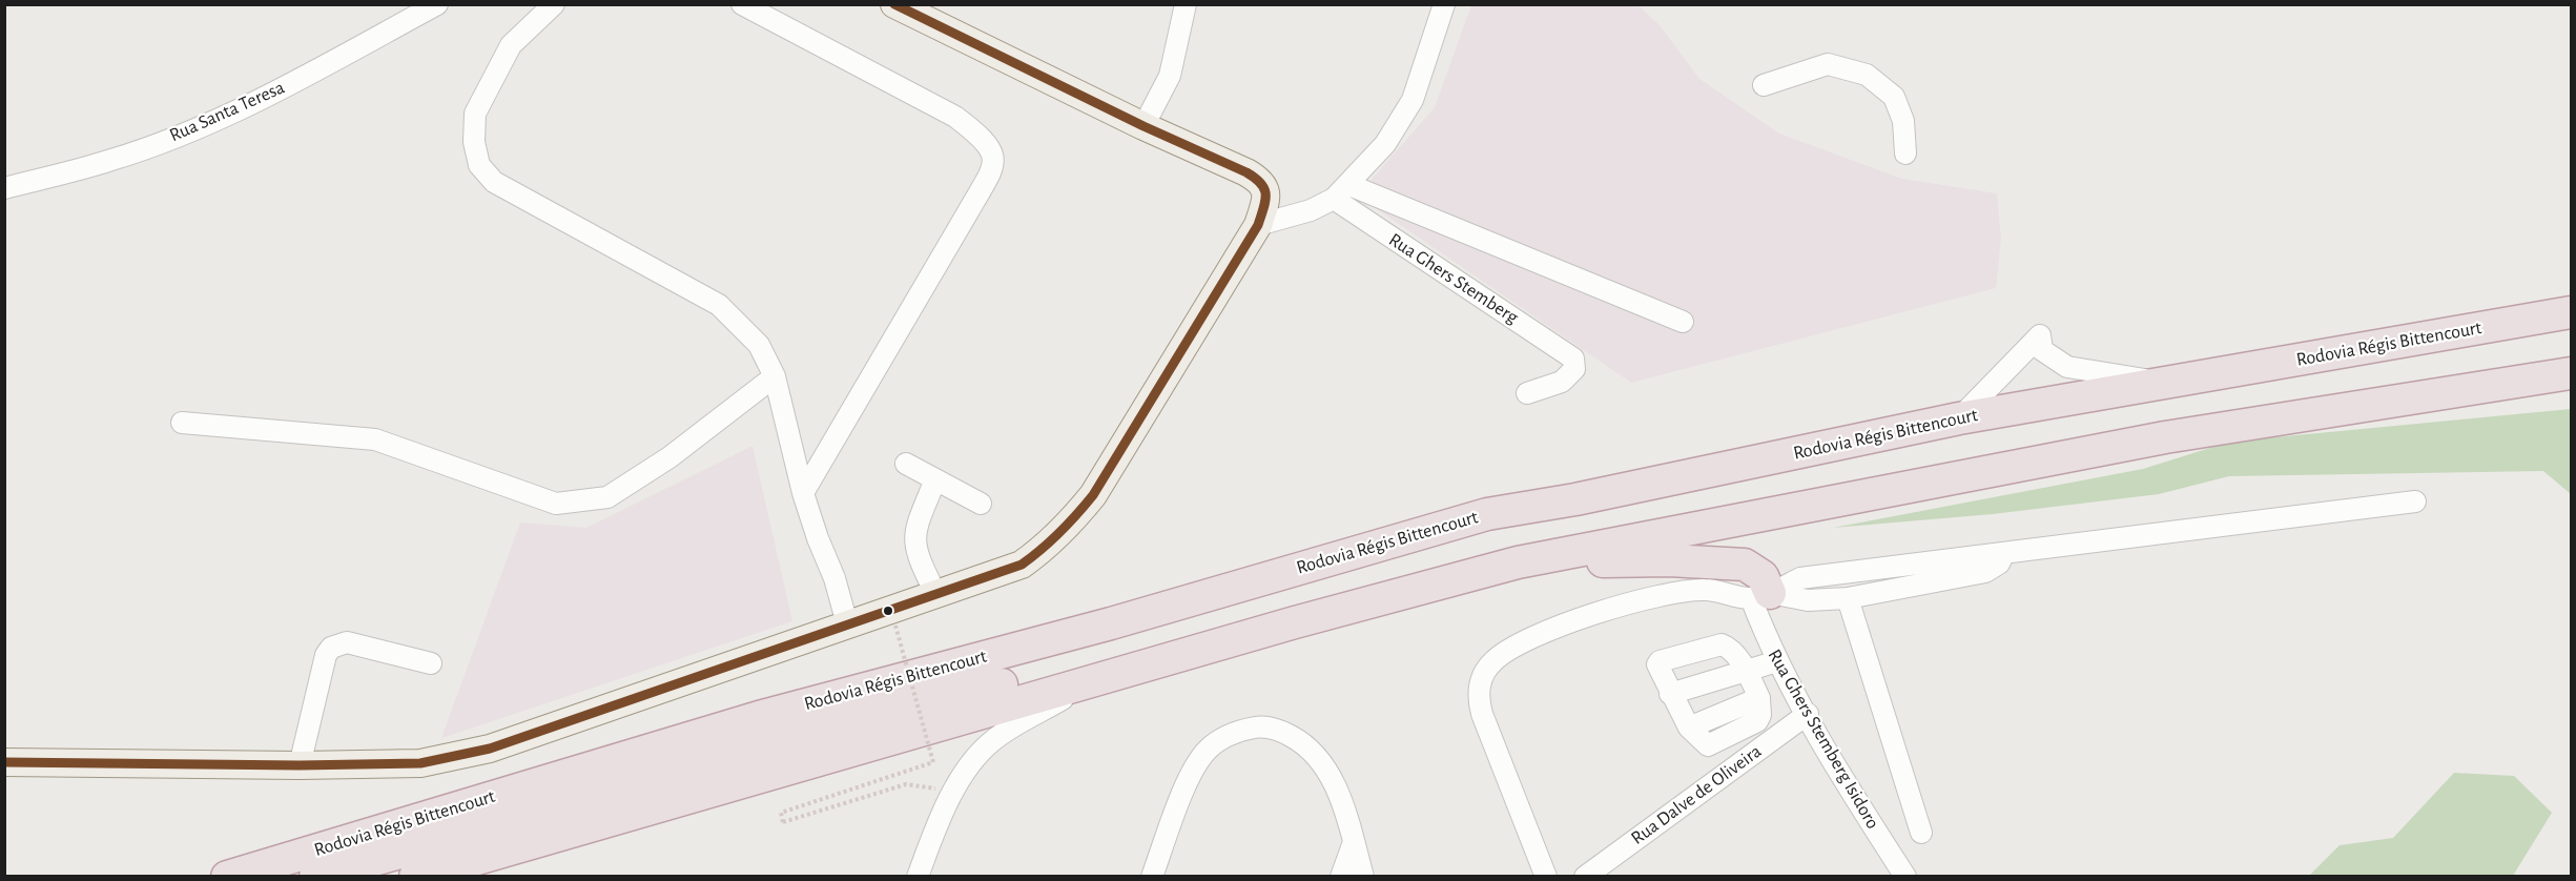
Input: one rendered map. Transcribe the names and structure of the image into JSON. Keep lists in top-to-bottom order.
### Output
{
  "streets": {
    "highway": ["Rodovia Régis Bittencourt"],
    "street": [
      "Rua Santa Teresa",
      "Rua Ghers Stemberg",
      "Rua Ghers Stemberg Isidoro",
      "Rua Dalve de Oliveira"
    ]
  },
  "crossings": [
    ["Rua Ghers Stemberg Isidoro", "Rua Dalve de Oliveira"]
  ]
}
